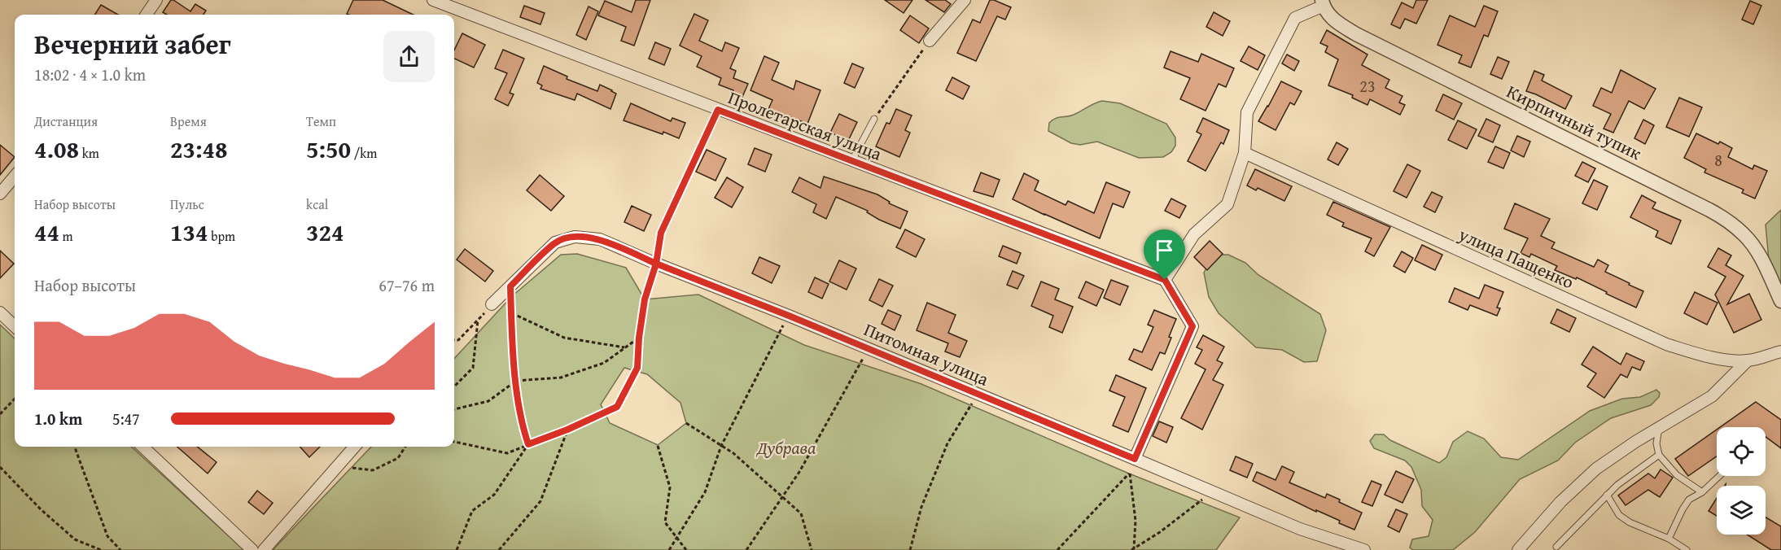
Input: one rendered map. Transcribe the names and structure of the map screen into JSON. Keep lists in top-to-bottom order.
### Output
{
  "streets": {
    "street": [
      "Кирпичный тупик",
      "Пролетарская улица",
      "улица Пащенко",
      "Питомная улица"
    ]
  },
  "parks": ["Дубрава"],
  "house_numbers": ["23", "8"],
  "page": {
    "heading": ["Вечерний забег", "18:02 · 4 × 1.0 km"],
    "stats": [
      ["Дистанция", "4.08 km"],
      ["Время", "23:48"],
      ["Темп", "5:50 /km"],
      ["Набор высоты", "44 m"],
      ["Пульс", "134 bpm"],
      ["kcal", "324"]
    ],
    "chart": ["Набор высоты", "67–76 m"],
    "list": [
      {
        "name": "1.0 km",
        "note": "5:47"
      }
    ]
  }
}
